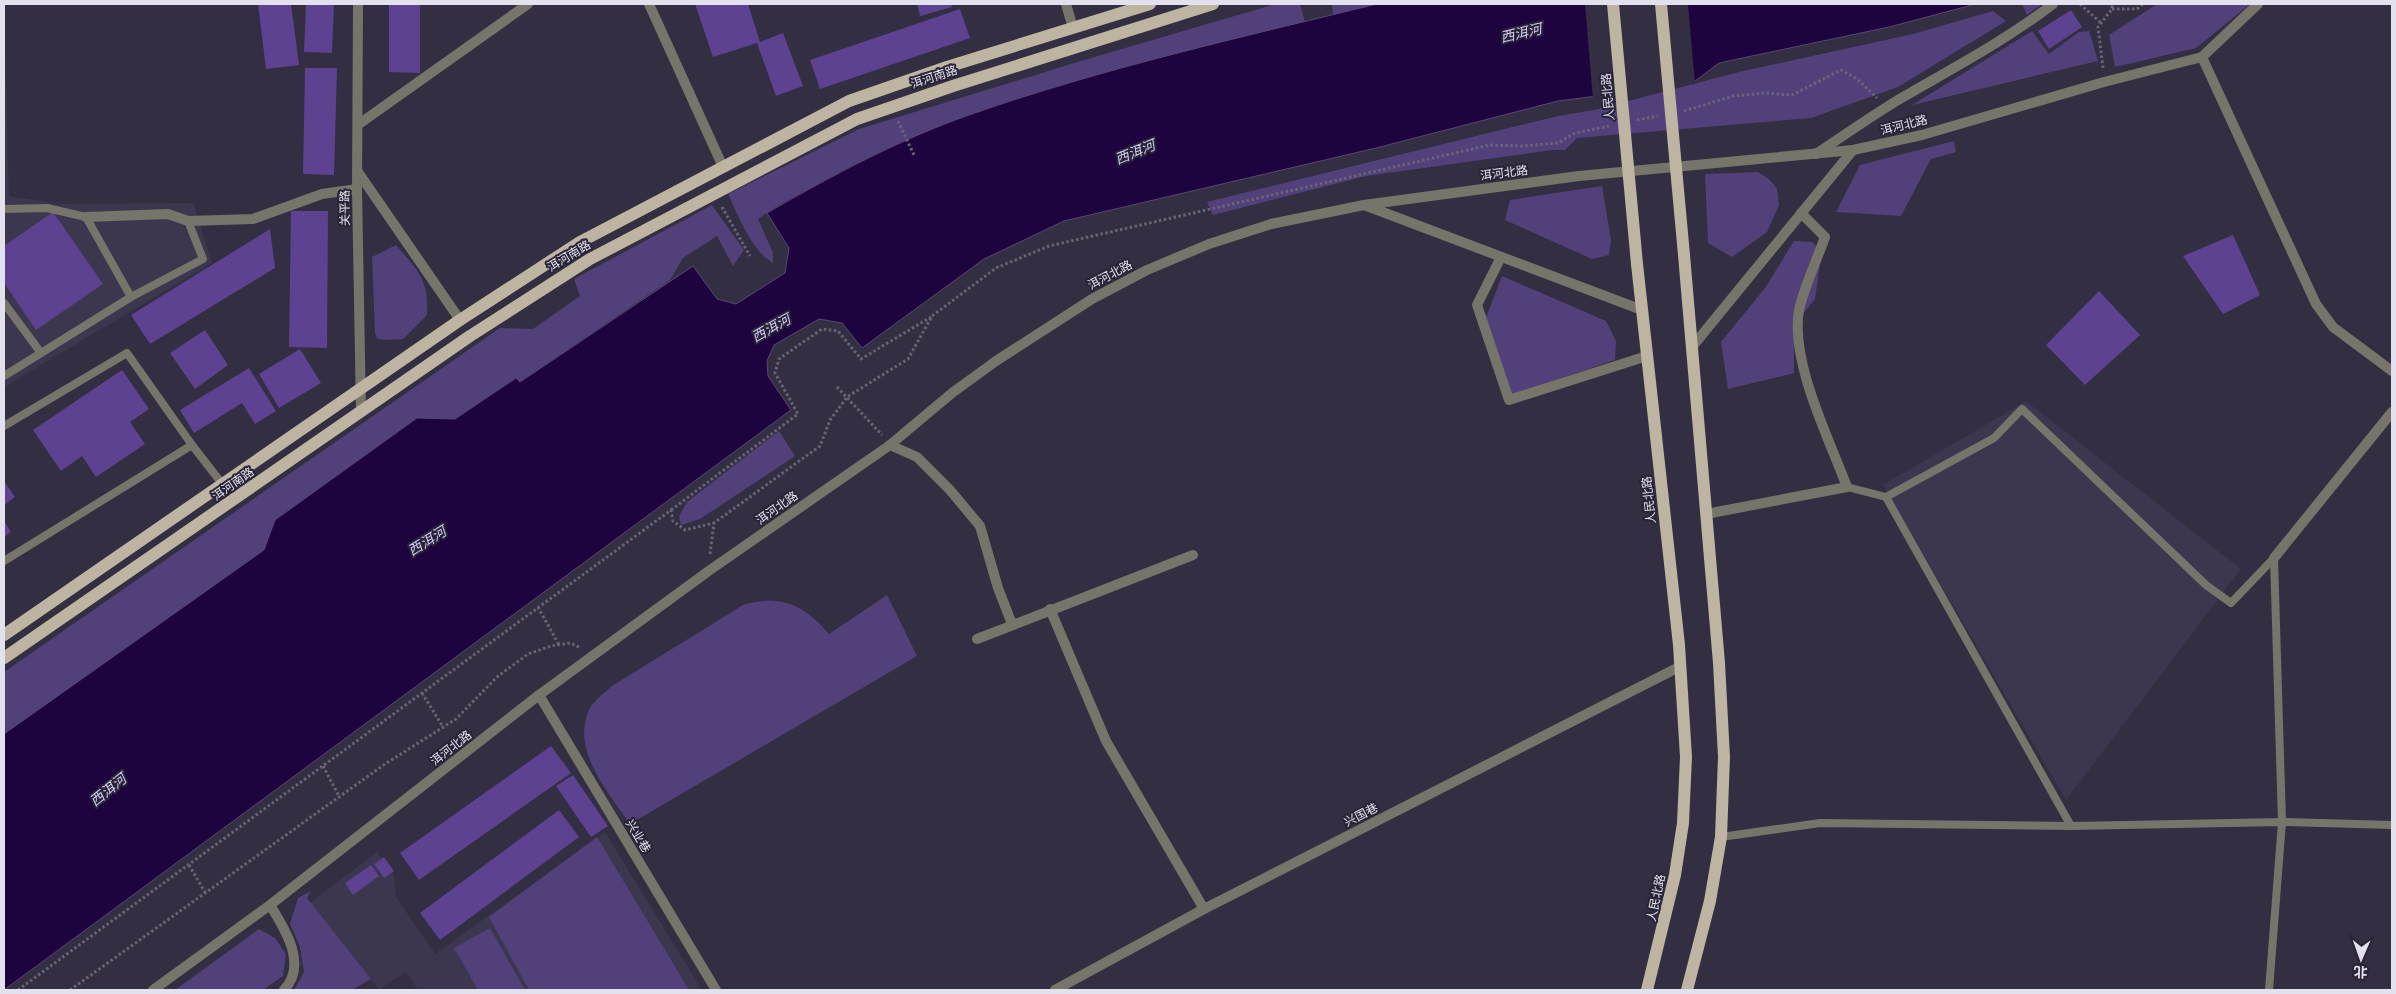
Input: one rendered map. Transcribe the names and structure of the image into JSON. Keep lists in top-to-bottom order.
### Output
{
  "streets": {
    "main road": ["洱河南路", "人民北路"],
    "street": [
      "洱河北路",
      "关平路",
      "兴国巷",
      "兴业巷"
    ]
  },
  "crossings": [
    ["洱河南路", "关平路"],
    ["人民北路", "兴国巷"],
    ["洱河北路", "兴业巷"]
  ],
  "water": ["西洱河"],
  "north": "bottom"
}
